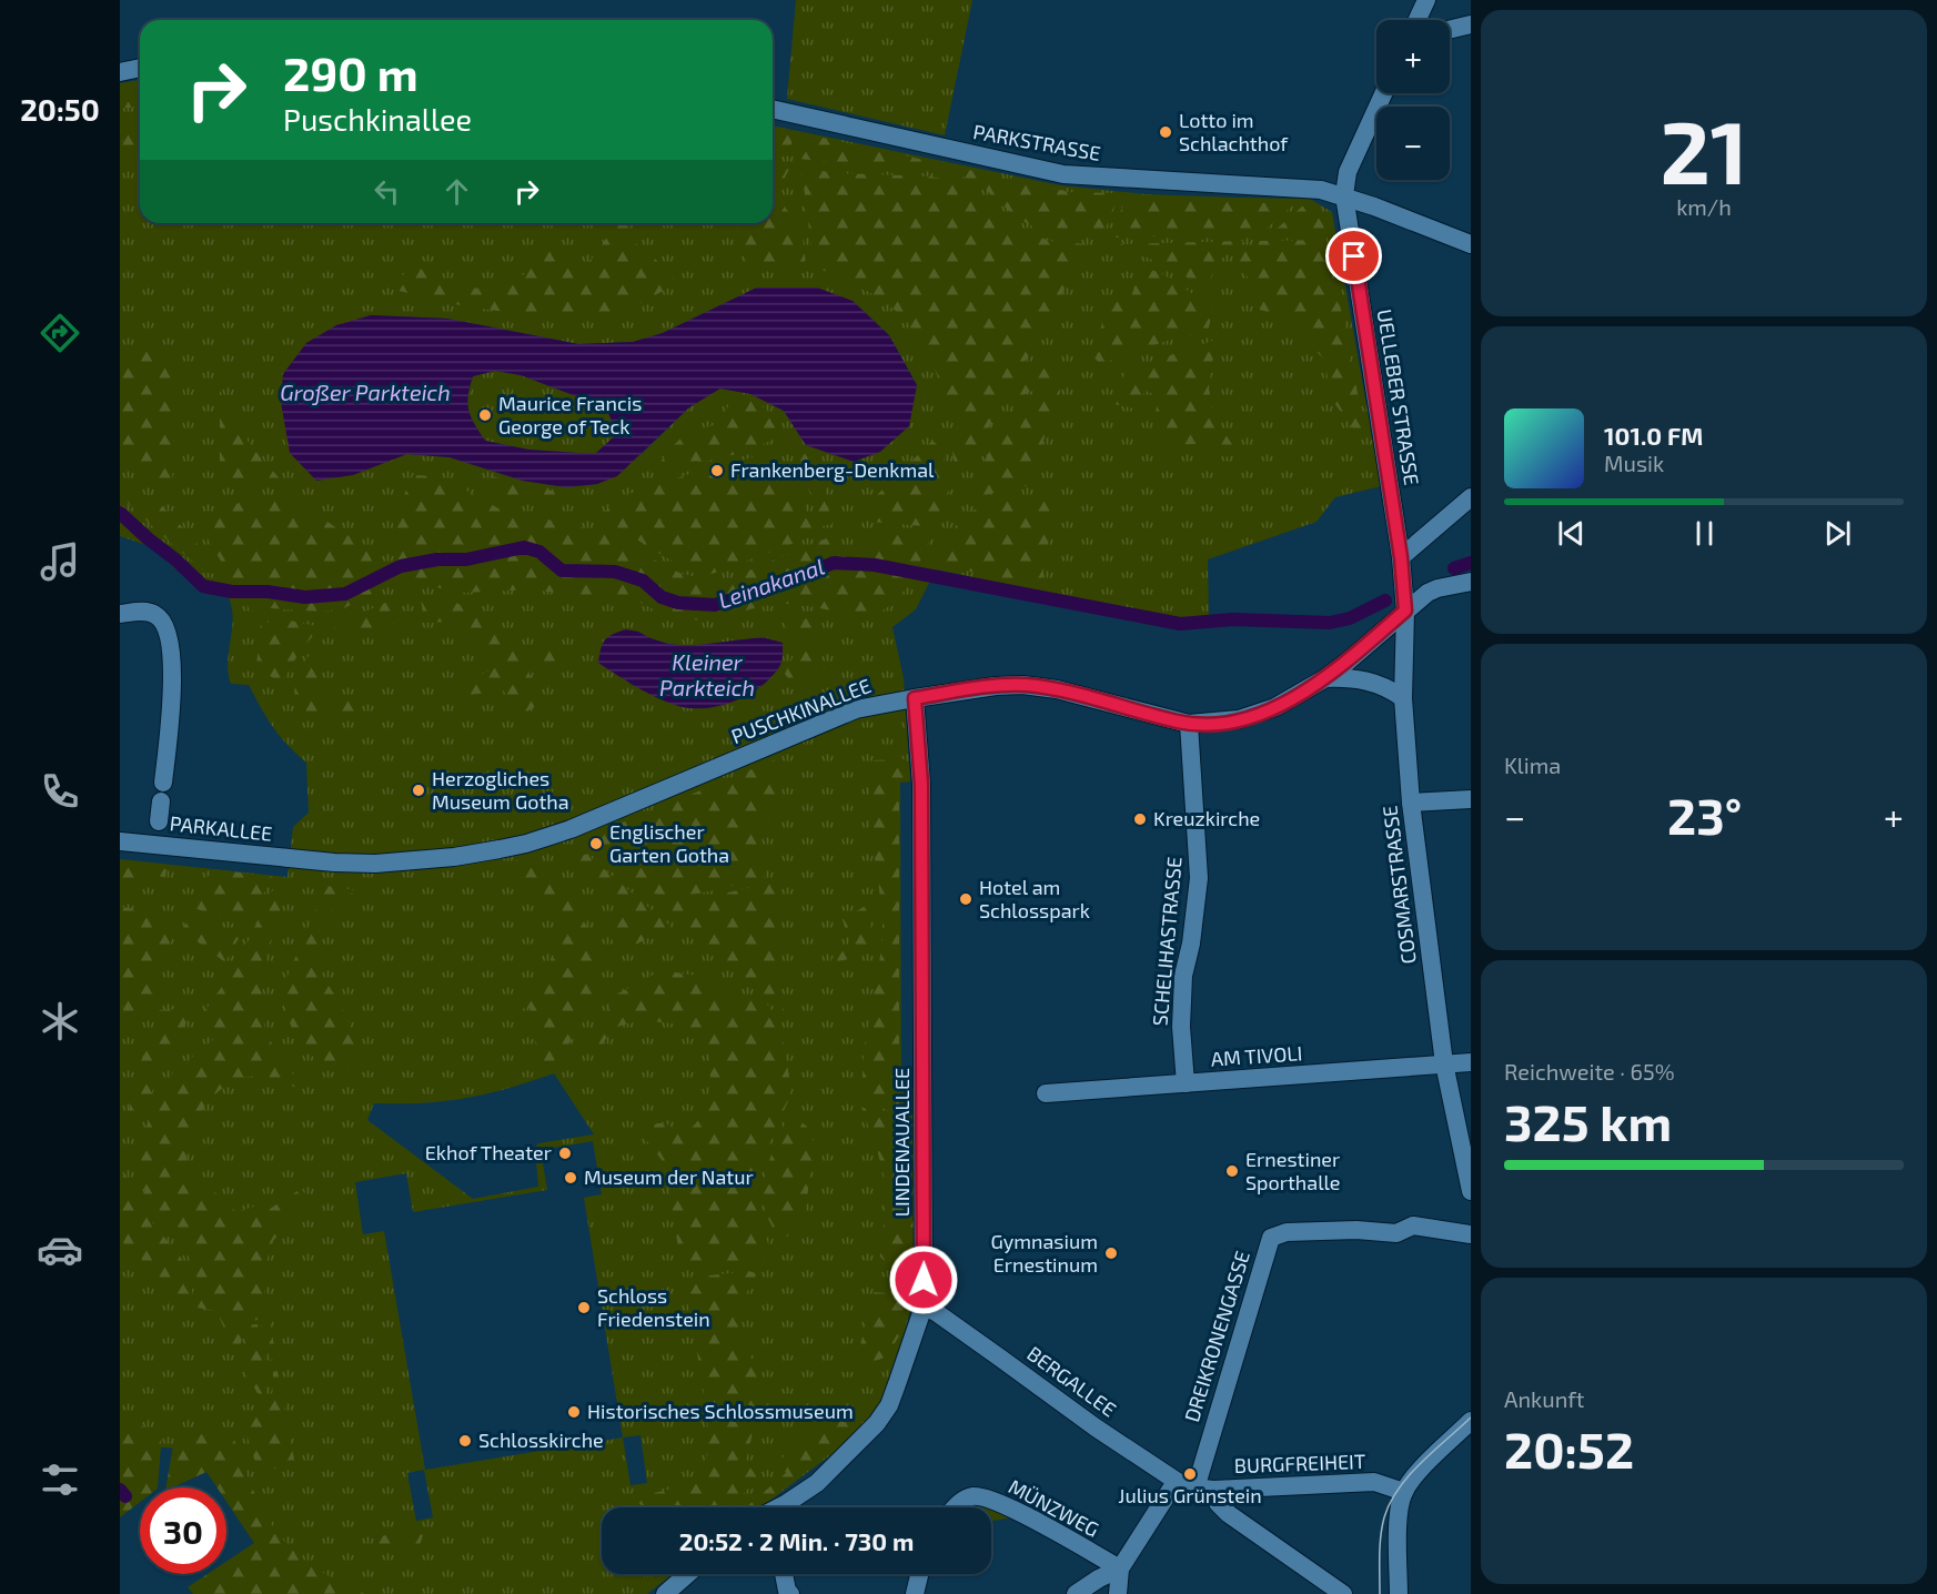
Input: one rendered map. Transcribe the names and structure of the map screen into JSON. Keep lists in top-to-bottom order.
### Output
{
  "streets": {
    "street": [
      "PARKSTRASSE",
      "UELLEBER STRASSE",
      "PUSCHKINALLEE",
      "PARKALLEE",
      "COSMARSTRASSE",
      "SCHELIHASTRASSE",
      "AM TIVOLI",
      "LINDENAUALLEE",
      "DREIKRONENGASSE",
      "BERGALLEE",
      "BURGFREIHEIT",
      "MÜNZWEG"
    ]
  },
  "crossings": [
    ["PARKSTRASSE", "UELLEBER STRASSE"],
    ["UELLEBER STRASSE", "PUSCHKINALLEE"],
    ["UELLEBER STRASSE", "COSMARSTRASSE"],
    ["PUSCHKINALLEE", "PARKALLEE"],
    ["PUSCHKINALLEE", "COSMARSTRASSE"],
    ["PUSCHKINALLEE", "SCHELIHASTRASSE"],
    ["PUSCHKINALLEE", "LINDENAUALLEE"],
    ["COSMARSTRASSE", "AM TIVOLI"],
    ["SCHELIHASTRASSE", "AM TIVOLI"],
    ["LINDENAUALLEE", "BERGALLEE"],
    ["DREIKRONENGASSE", "BERGALLEE"],
    ["DREIKRONENGASSE", "BURGFREIHEIT"],
    ["BERGALLEE", "BURGFREIHEIT"]
  ],
  "water": ["Großer Parkteich", "Leinakanal", "Kleiner Parkteich"],
  "places": [
    "Lotto im Schlachthof",
    "Maurice Francis George of Teck",
    "Frankenberg-Denkmal",
    "Herzogliches Museum Gotha",
    "Kreuzkirche",
    "Englischer Garten Gotha",
    "Hotel am Schlosspark",
    "Ekhof Theater",
    "Ernestiner Sporthalle",
    "Museum der Natur",
    "Gymnasium Ernestinum",
    "Schloss Friedenstein",
    "Historisches Schlossmuseum",
    "Schlosskirche",
    "Julius Grünstein"
  ],
  "page": {
    "tabs": "20:50",
    "tile": [
      ["21", "km/h"],
      "Klima",
      ["Reichweite · 65%", "325 km"],
      ["Ankunft", "20:52"]
    ],
    "map_buttons": ["+", "−"],
    "turn": ["290 m", "Puschkinallee"],
    "song": ["101.0 FM", "Musik"],
    "heat": ["−", "23°", "+"],
    "limit": "30",
    "trip": "20:52 · 2 Min. · 730 m"
  }
}
